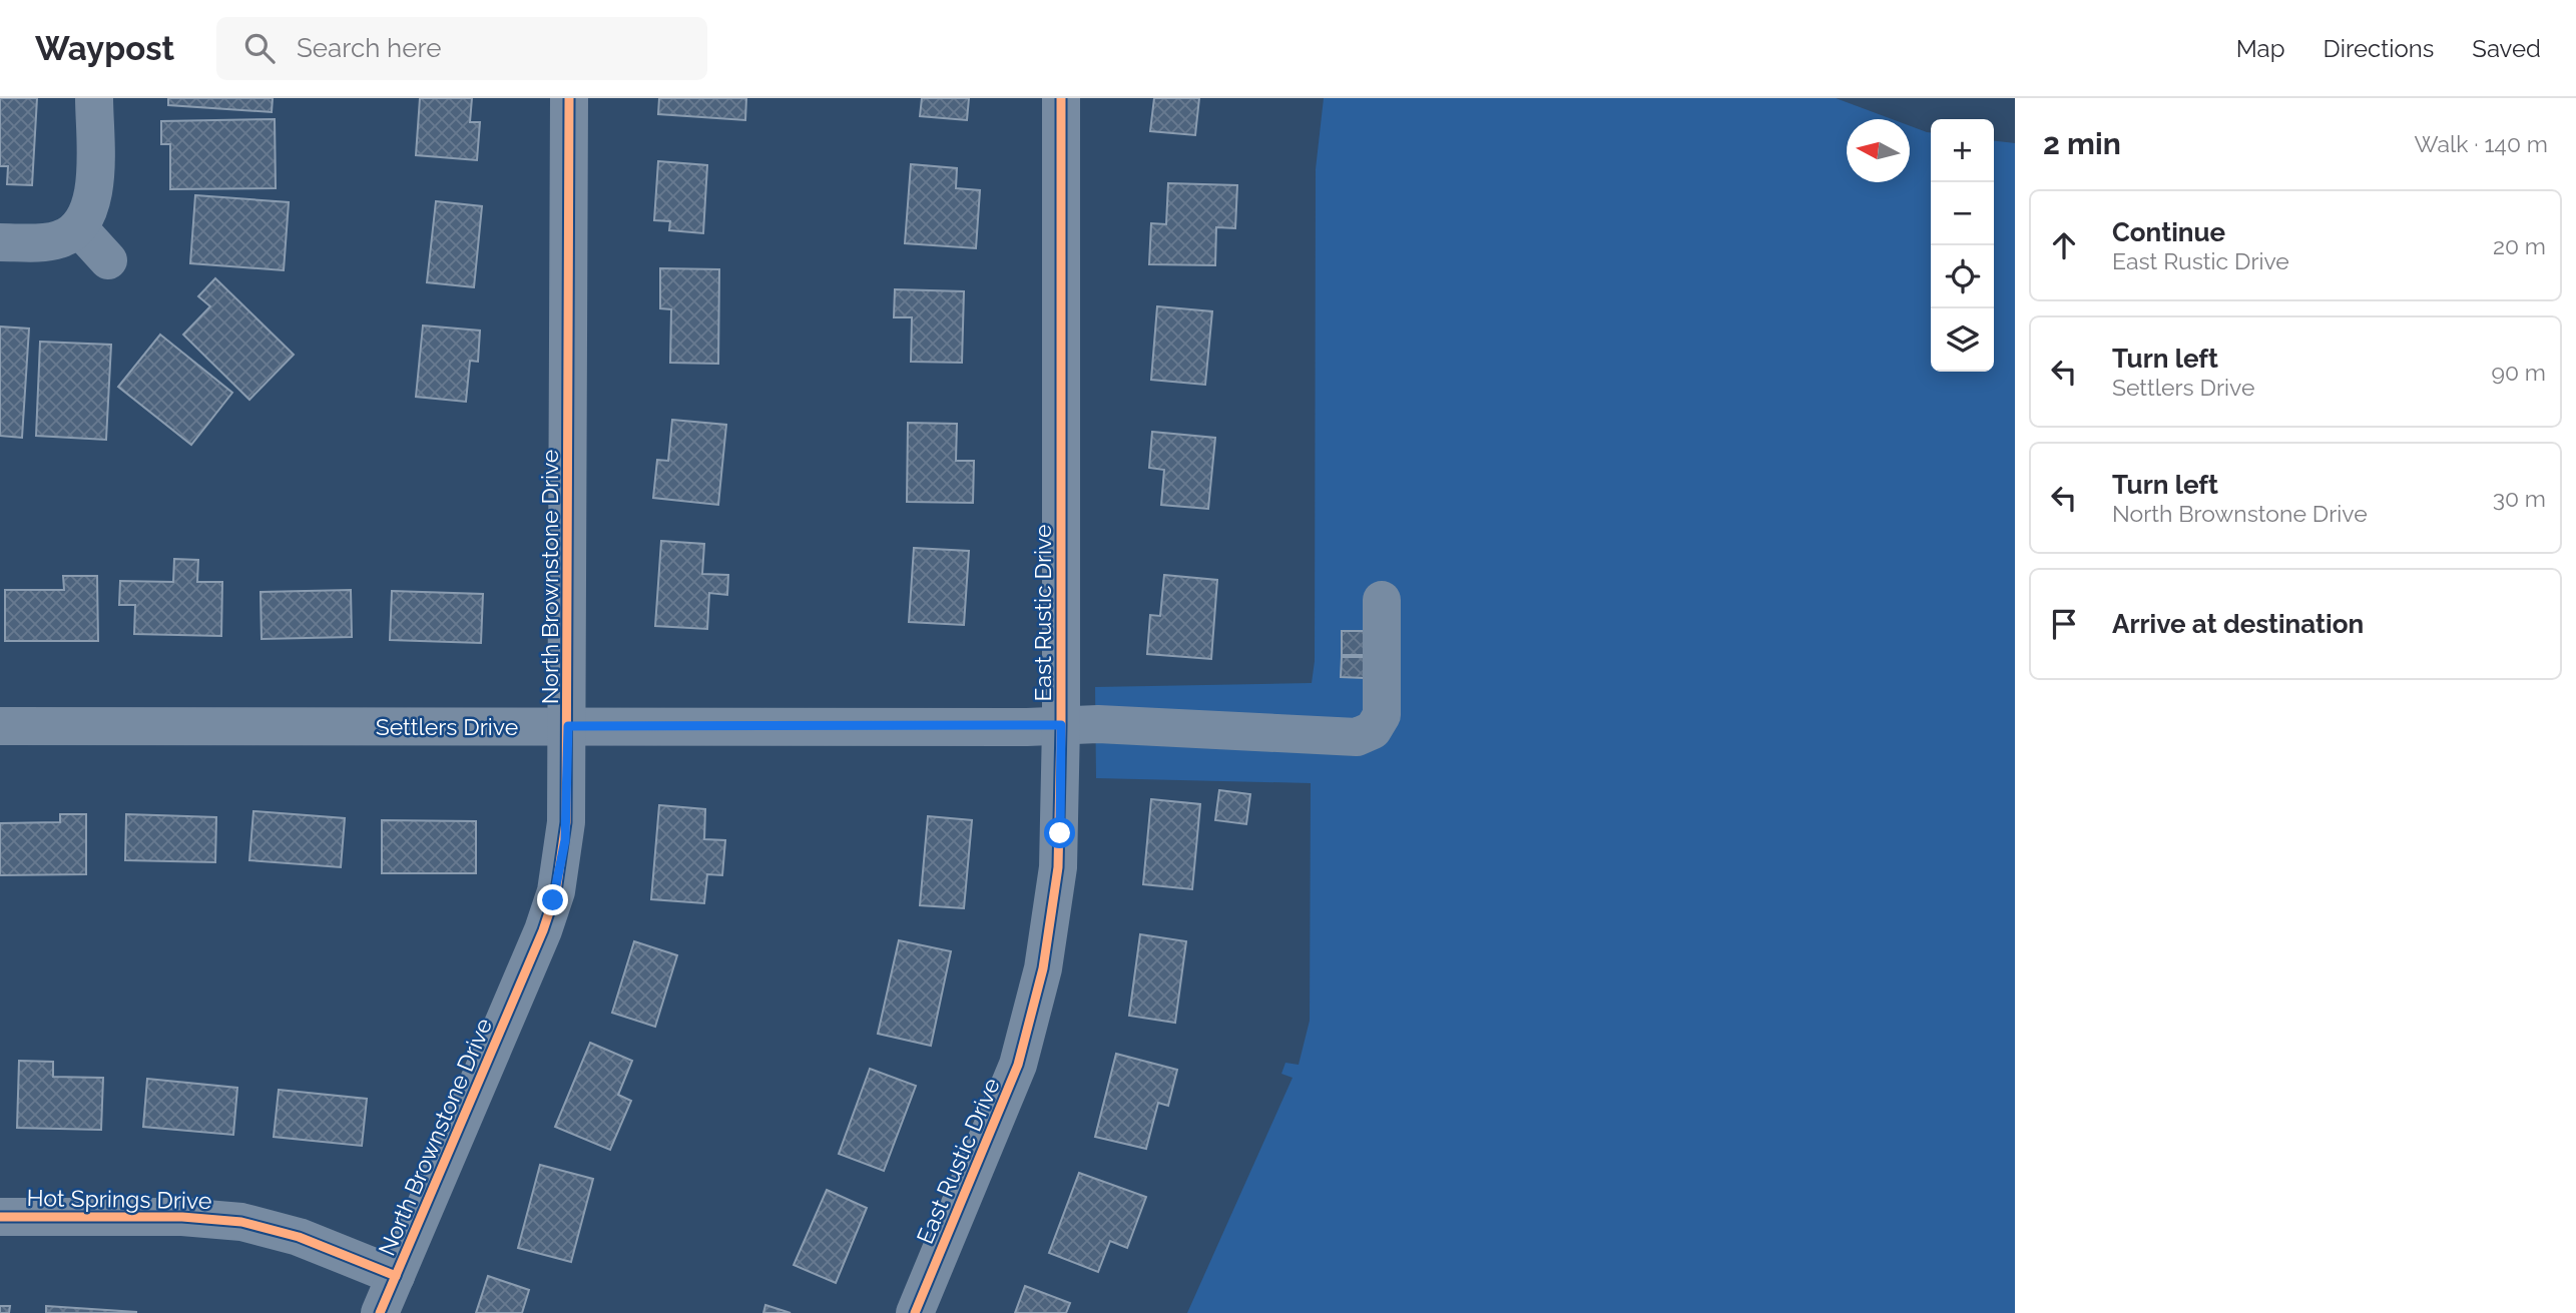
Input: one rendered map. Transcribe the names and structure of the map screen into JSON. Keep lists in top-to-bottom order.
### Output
{
  "streets": {
    "street": [
      "North Brownstone Drive",
      "East Rustic Drive",
      "Settlers Drive",
      "Hot Springs Drive"
    ]
  },
  "crossings": [
    ["North Brownstone Drive", "Settlers Drive"],
    ["North Brownstone Drive", "Hot Springs Drive"],
    ["East Rustic Drive", "Settlers Drive"]
  ],
  "north": "left",
  "page": {
    "header": "Waypost",
    "search": "Search here",
    "nav": ["Map", "Directions", "Saved"],
    "heading": ["2 min", "Walk · 140 m"],
    "map_buttons": ["+", "−"],
    "list": [
      ["Continue", "East Rustic Drive", "20 m"],
      ["Turn left", "Settlers Drive", "90 m"],
      ["Turn left", "North Brownstone Drive", "30 m"],
      "Arrive at destination"
    ]
  }
}
